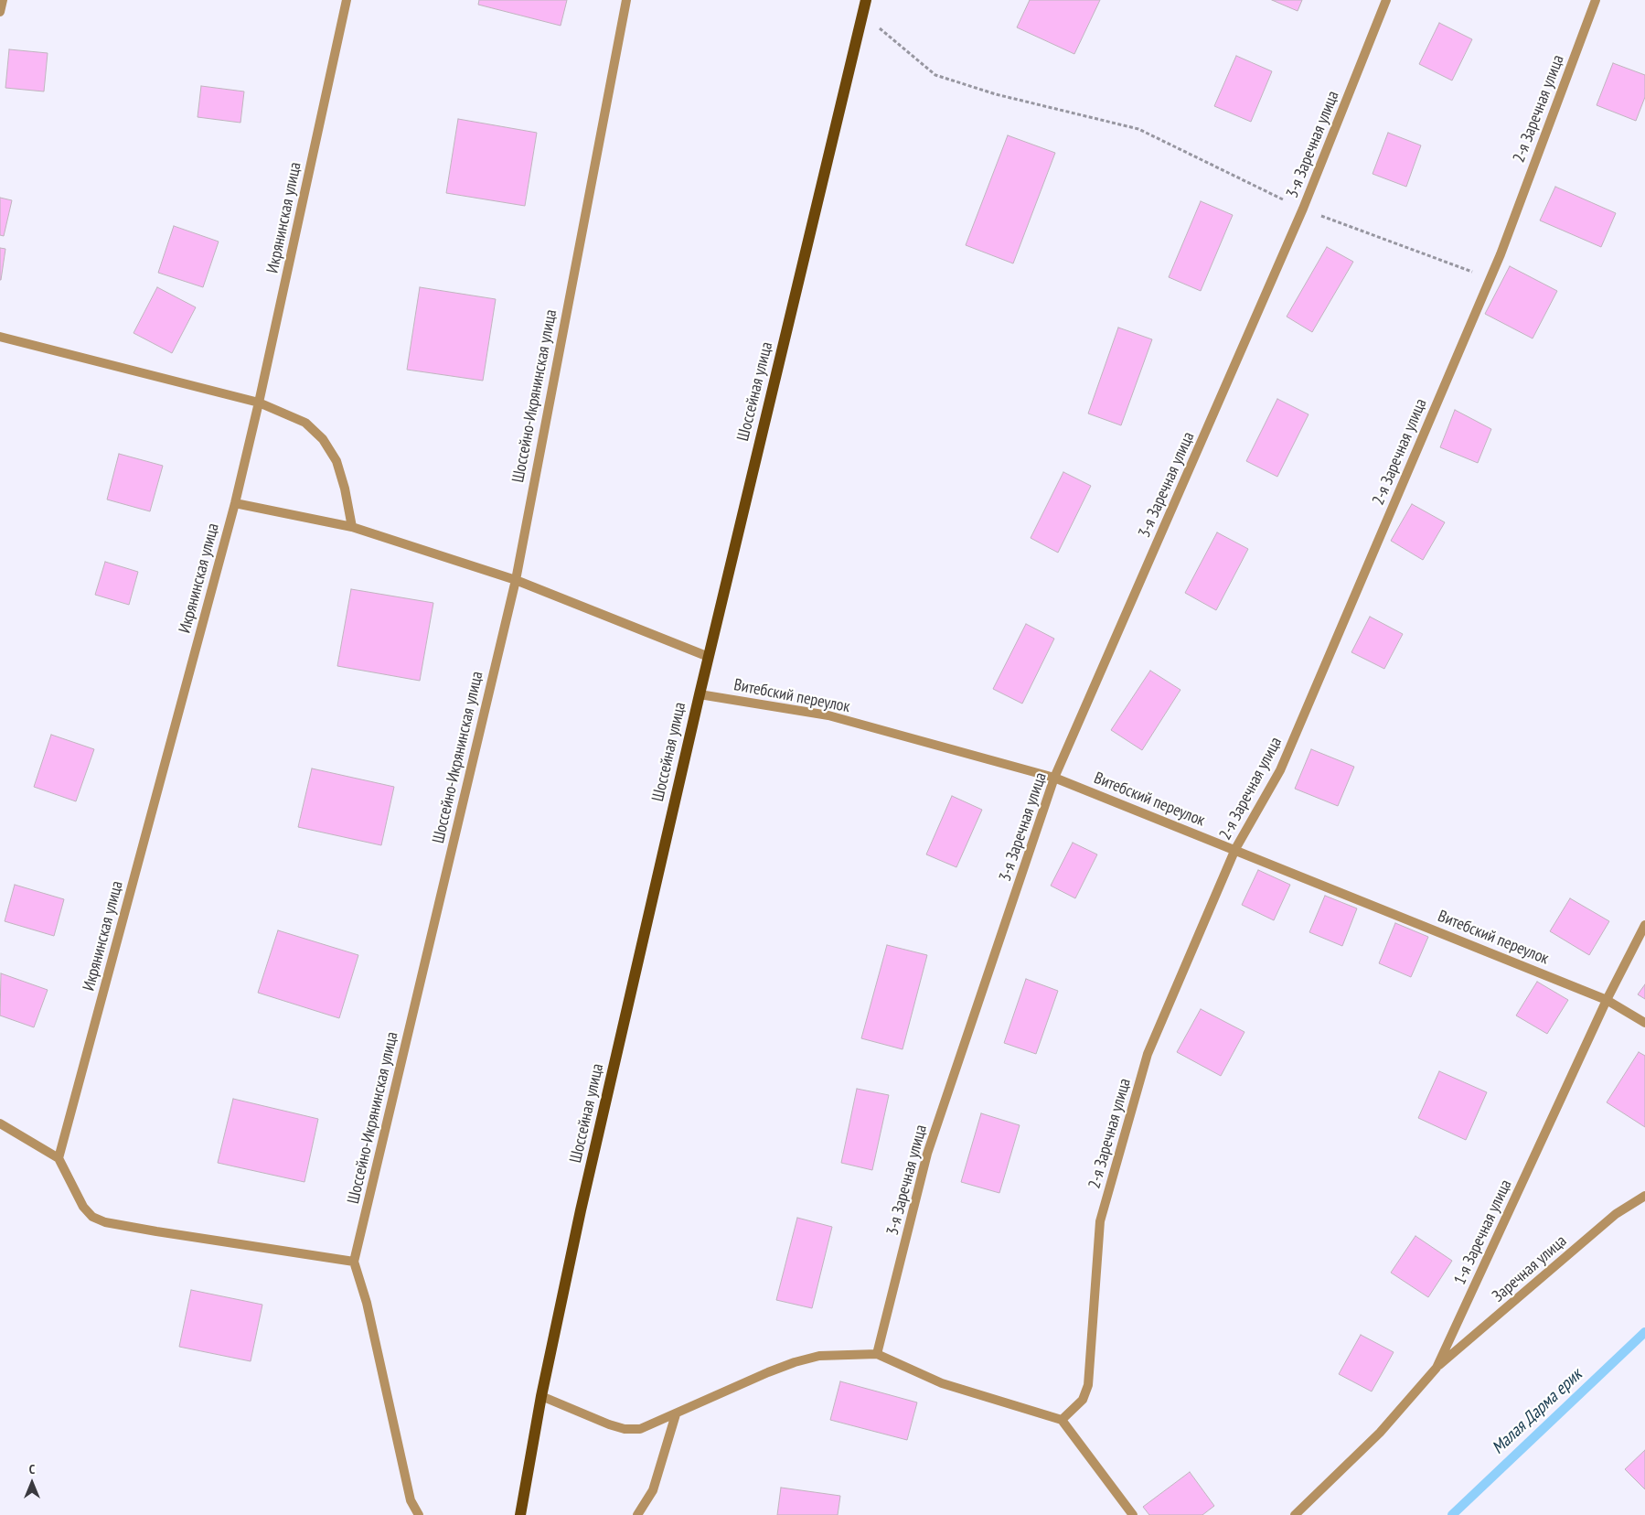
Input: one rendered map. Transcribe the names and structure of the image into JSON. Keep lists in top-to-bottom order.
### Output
{
  "streets": {
    "main road": ["Шоссейная улица"],
    "street": [
      "2-я Заречная улица",
      "3-я Заречная улица",
      "Икрянинская улица",
      "Шоссейно-Икрянинская улица",
      "Витебский переулок",
      "1-я Заречная улица",
      "Заречная улица"
    ]
  },
  "crossings": [
    ["2-я Заречная улица", "Витебский переулок"],
    ["3-я Заречная улица", "Витебский переулок"],
    ["Шоссейная улица", "Витебский переулок"],
    ["Витебский переулок", "1-я Заречная улица"],
    ["1-я Заречная улица", "Заречная улица"]
  ],
  "water": ["Малая Дарма ерик"],
  "north": "top"
}
